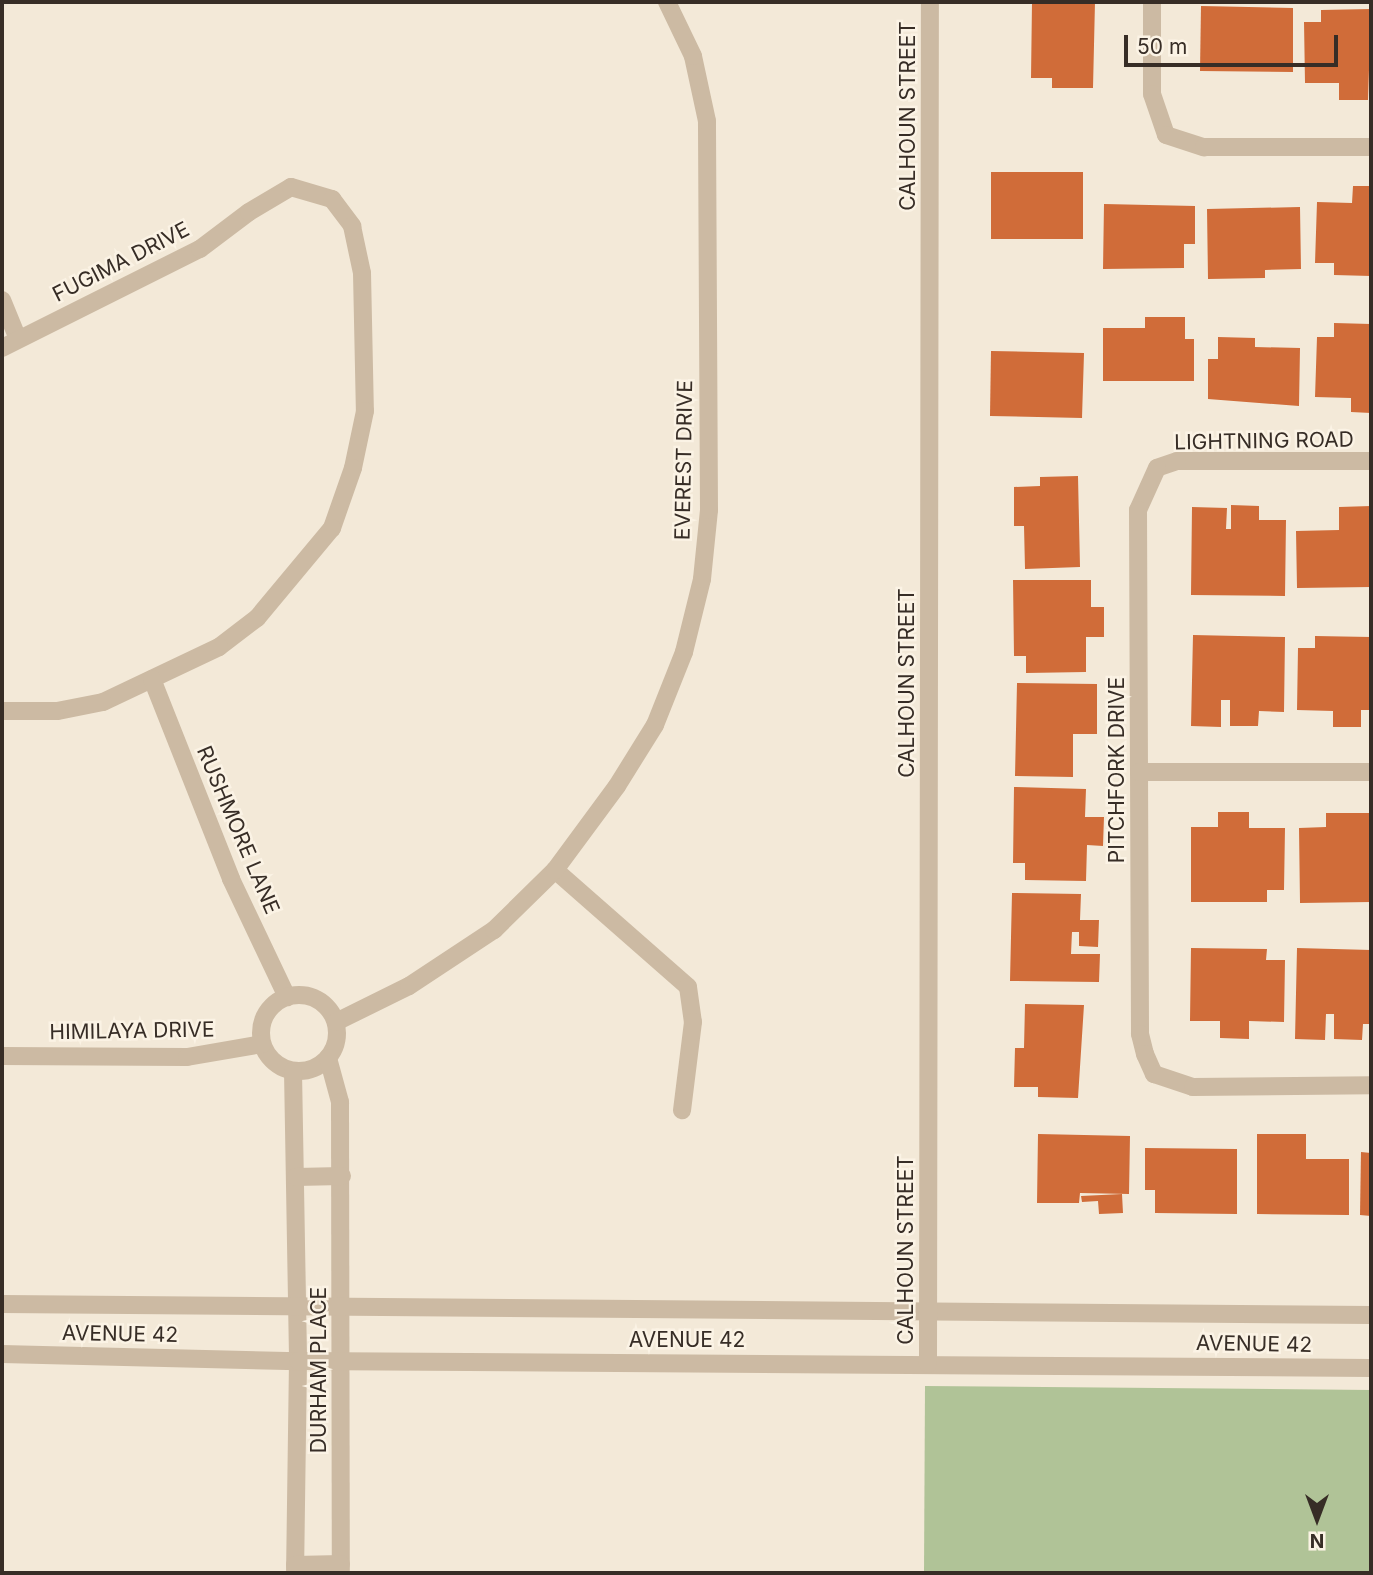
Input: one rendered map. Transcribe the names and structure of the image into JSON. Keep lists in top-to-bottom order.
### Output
{
  "streets": {
    "street": [
      "CALHOUN STREET",
      "FUGIMA DRIVE",
      "LIGHTNING ROAD",
      "EVEREST DRIVE",
      "PITCHFORK DRIVE",
      "RUSHMORE LANE",
      "HIMILAYA DRIVE",
      "AVENUE 42",
      "DURHAM PLACE"
    ]
  },
  "crossings": [
    ["CALHOUN STREET", "AVENUE 42"],
    ["FUGIMA DRIVE", "RUSHMORE LANE"],
    ["LIGHTNING ROAD", "PITCHFORK DRIVE"],
    ["EVEREST DRIVE", "RUSHMORE LANE"],
    ["EVEREST DRIVE", "HIMILAYA DRIVE"],
    ["EVEREST DRIVE", "DURHAM PLACE"],
    ["RUSHMORE LANE", "HIMILAYA DRIVE"],
    ["RUSHMORE LANE", "DURHAM PLACE"],
    ["HIMILAYA DRIVE", "DURHAM PLACE"],
    ["AVENUE 42", "DURHAM PLACE"]
  ],
  "scale_bar": "50 m",
  "north": "bottom"
}
